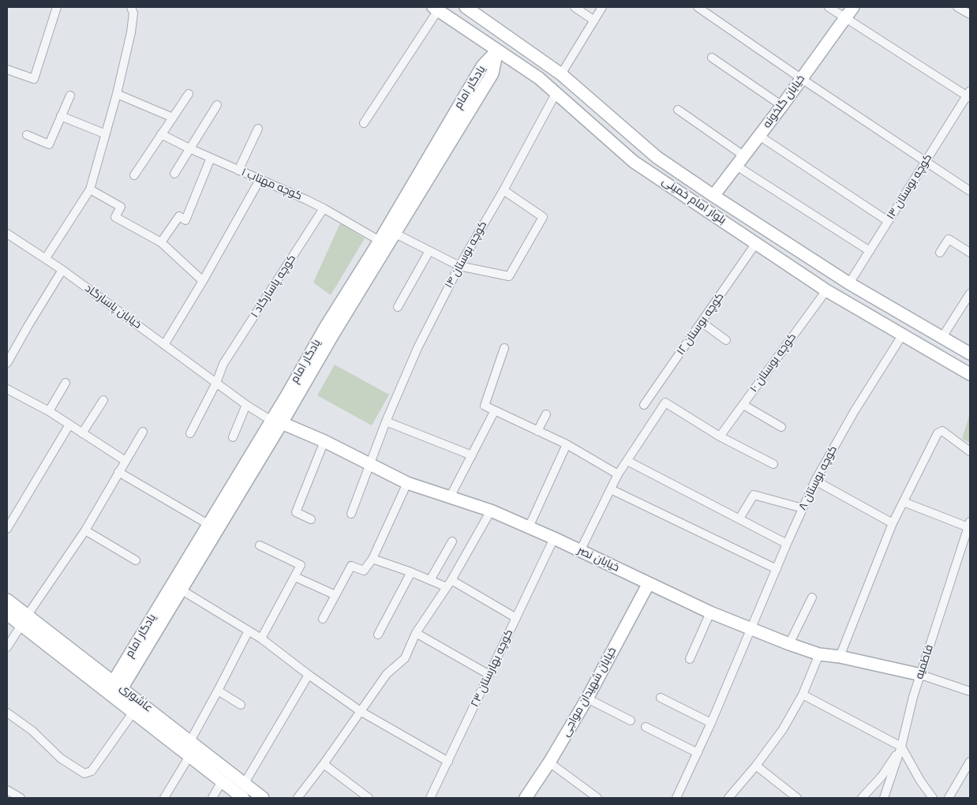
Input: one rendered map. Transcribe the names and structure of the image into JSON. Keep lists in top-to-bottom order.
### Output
{
  "streets": {
    "street": [
      "یادگار امام",
      "خیابان گلخونه",
      "کوچه مهتاب ۱",
      "کوچه بوستان ۱۳",
      "بلوار امام خمینی",
      "کوچه بوستان ۱۴",
      "کوچه پاسارگاد ۱",
      "خیابان پاسارگاد",
      "کوچه بوستان ۱۲",
      "کوچه بوستان ۱۰",
      "کوچه بوستان ۸",
      "خیابان نصر",
      "فاطمیه",
      "کوچه بهارستان ۲۳",
      "خیابان شهیدان مواجی",
      "عاشوری"
    ]
  },
  "crossings": [
    ["یادگار امام", "کوچه مهتاب ۱"],
    ["یادگار امام", "بلوار امام خمینی"],
    ["یادگار امام", "خیابان پاسارگاد"],
    ["یادگار امام", "خیابان نصر"],
    ["یادگار امام", "عاشوری"],
    ["خیابان گلخونه", "بلوار امام خمینی"],
    ["کوچه مهتاب ۱", "کوچه پاسارگاد ۱"],
    ["کوچه بوستان ۱۳", "بلوار امام خمینی"],
    ["بلوار امام خمینی", "کوچه بوستان ۱۴"],
    ["بلوار امام خمینی", "کوچه بوستان ۱۲"],
    ["بلوار امام خمینی", "کوچه بوستان ۱۰"],
    ["بلوار امام خمینی", "کوچه بوستان ۸"],
    ["کوچه بوستان ۱۴", "خیابان نصر"],
    ["کوچه پاسارگاد ۱", "خیابان پاسارگاد"],
    ["خیابان پاسارگاد", "خیابان نصر"],
    ["کوچه بوستان ۸", "خیابان نصر"],
    ["خیابان نصر", "فاطمیه"],
    ["خیابان نصر", "کوچه بهارستان ۲۳"],
    ["خیابان نصر", "خیابان شهیدان مواجی"]
  ]
}
